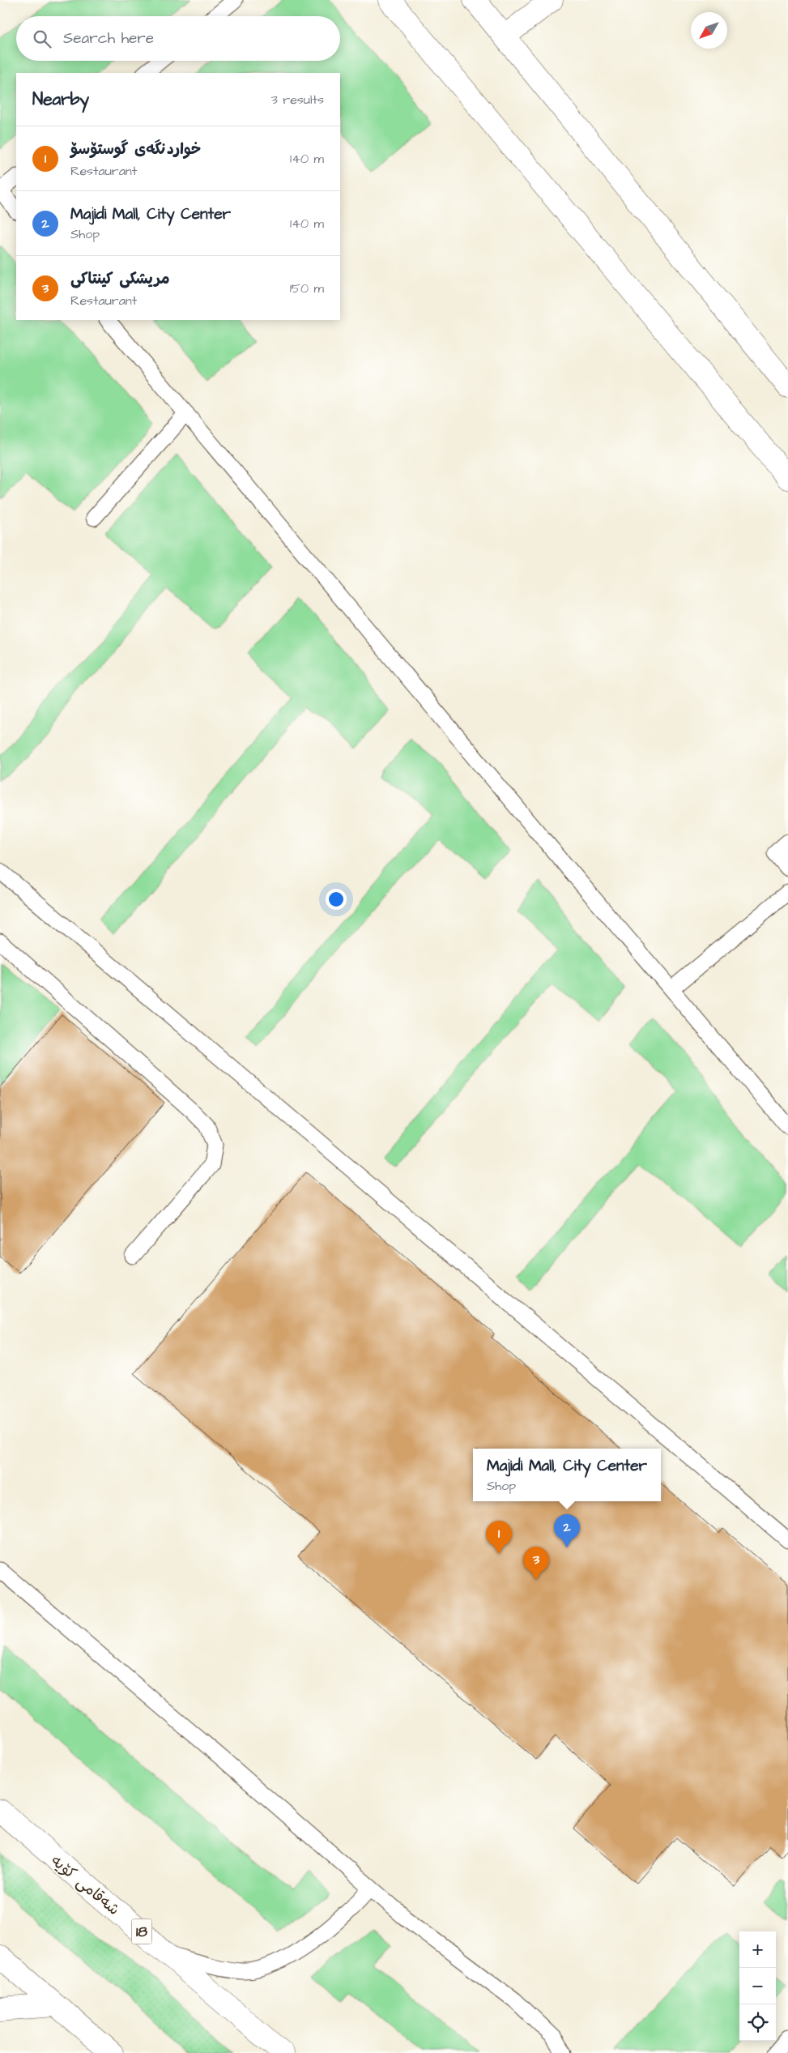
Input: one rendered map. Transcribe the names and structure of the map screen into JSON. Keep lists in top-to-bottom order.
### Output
{
  "streets": {
    "main road": ["شەقامی کۆیە", "18"]
  },
  "north": "bottom left",
  "page": {
    "search": "Search here",
    "heading": ["Nearby", "3 results"],
    "list": [
      {
        "mark": "1",
        "name": "خواردنگەی گوستۆسۆ",
        "note": "Restaurant",
        "value": "140 m"
      },
      {
        "mark": "2",
        "name": "Majidi Mall, City Center",
        "note": "Shop",
        "value": "140 m"
      },
      {
        "mark": "3",
        "name": "مریشکی کینتاکی",
        "note": "Restaurant",
        "value": "150 m"
      }
    ],
    "popup": ["Majidi Mall, City Center", "Shop"],
    "pins": ["2", "1", "3"],
    "map_buttons": ["+", "−"]
  }
}
